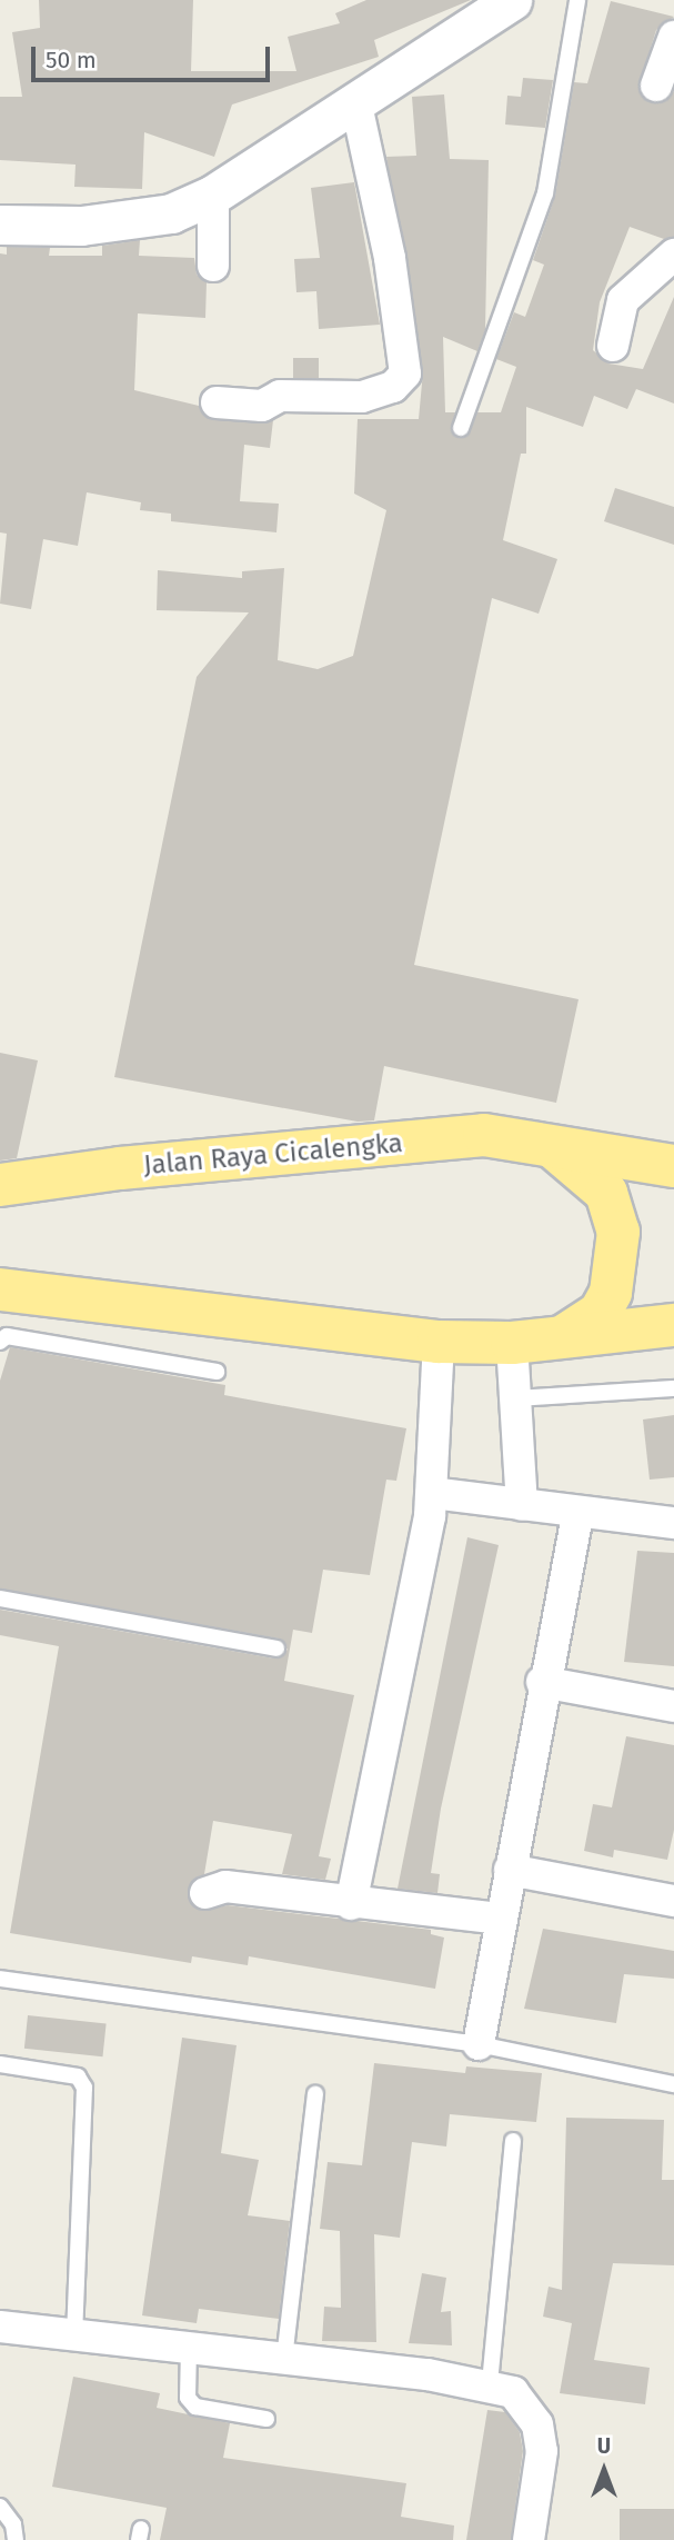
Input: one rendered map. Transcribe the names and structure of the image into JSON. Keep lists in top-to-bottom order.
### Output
{
  "streets": {
    "highway": ["Jalan Raya Cicalengka"]
  },
  "scale_bar": "50 m",
  "north": "top"
}
